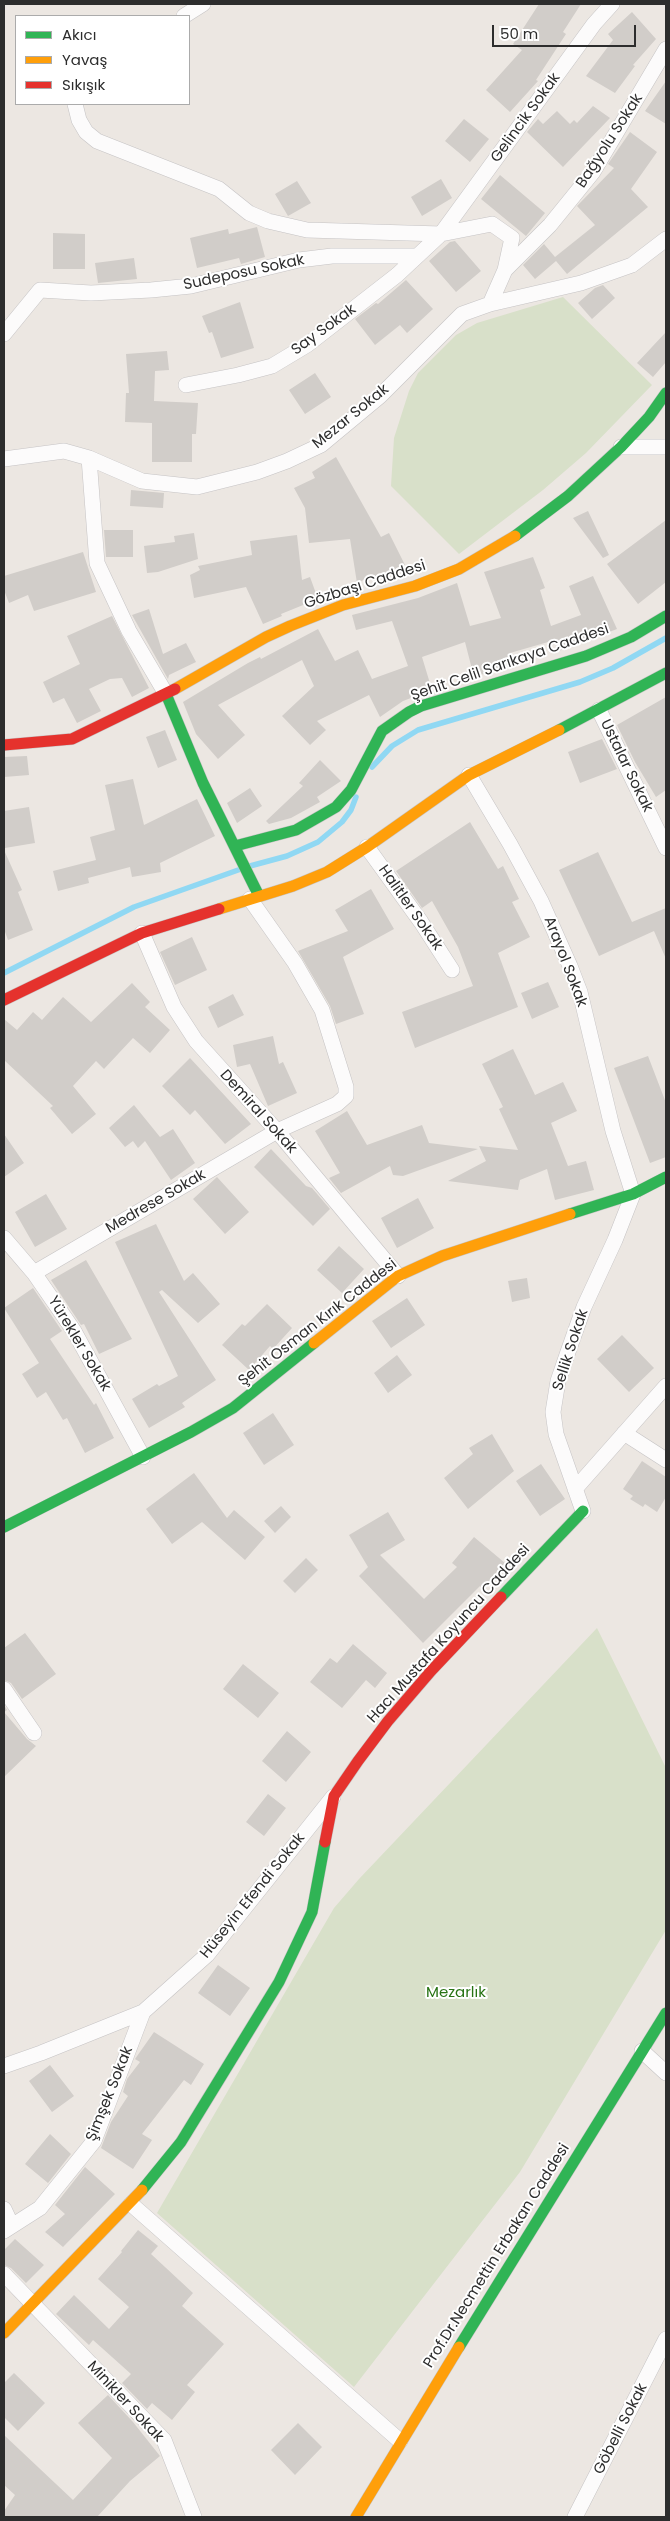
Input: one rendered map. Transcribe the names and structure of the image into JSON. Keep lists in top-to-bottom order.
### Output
{
  "streets": {
    "street": [
      "Gelincik Sokak",
      "Bağyolu Sokak",
      "Sudeposu Sokak",
      "Say Sokak",
      "Mezar Sokak",
      "Gözbaşı Caddesi",
      "Şehit Celil Sarıkaya Caddesi",
      "Ustalar Sokak",
      "Halitler Sokak",
      "Arayol Sokak",
      "Demiral Sokak",
      "Medrese Sokak",
      "Şehit Osman Kırık Caddesi",
      "Yürekler Sokak",
      "Sellik Sokak",
      "Hacı Mustafa Koyuncu Caddesi",
      "Hüseyin Efendi Sokak",
      "Şimşek Sokak",
      "Prof.Dr.Necmettin Erbakan Caddesi",
      "Minikler Sokak",
      "Göbelli Sokak"
    ]
  },
  "crossings": [
    ["Gelincik Sokak", "Say Sokak"],
    ["Sudeposu Sokak", "Say Sokak"],
    ["Arayol Sokak", "Şehit Osman Kırık Caddesi"],
    ["Arayol Sokak", "Sellik Sokak"],
    ["Demiral Sokak", "Medrese Sokak"],
    ["Demiral Sokak", "Şehit Osman Kırık Caddesi"],
    ["Medrese Sokak", "Yürekler Sokak"],
    ["Şehit Osman Kırık Caddesi", "Yürekler Sokak"],
    ["Şehit Osman Kırık Caddesi", "Sellik Sokak"],
    ["Sellik Sokak", "Hacı Mustafa Koyuncu Caddesi"],
    ["Hacı Mustafa Koyuncu Caddesi", "Hüseyin Efendi Sokak"],
    ["Hacı Mustafa Koyuncu Caddesi", "Minikler Sokak"],
    ["Hüseyin Efendi Sokak", "Şimşek Sokak"]
  ],
  "parks": ["Mezarlık"],
  "legend": ["Akıcı", "Yavaş", "Sıkışık"],
  "scale_bar": "50 m"
}
